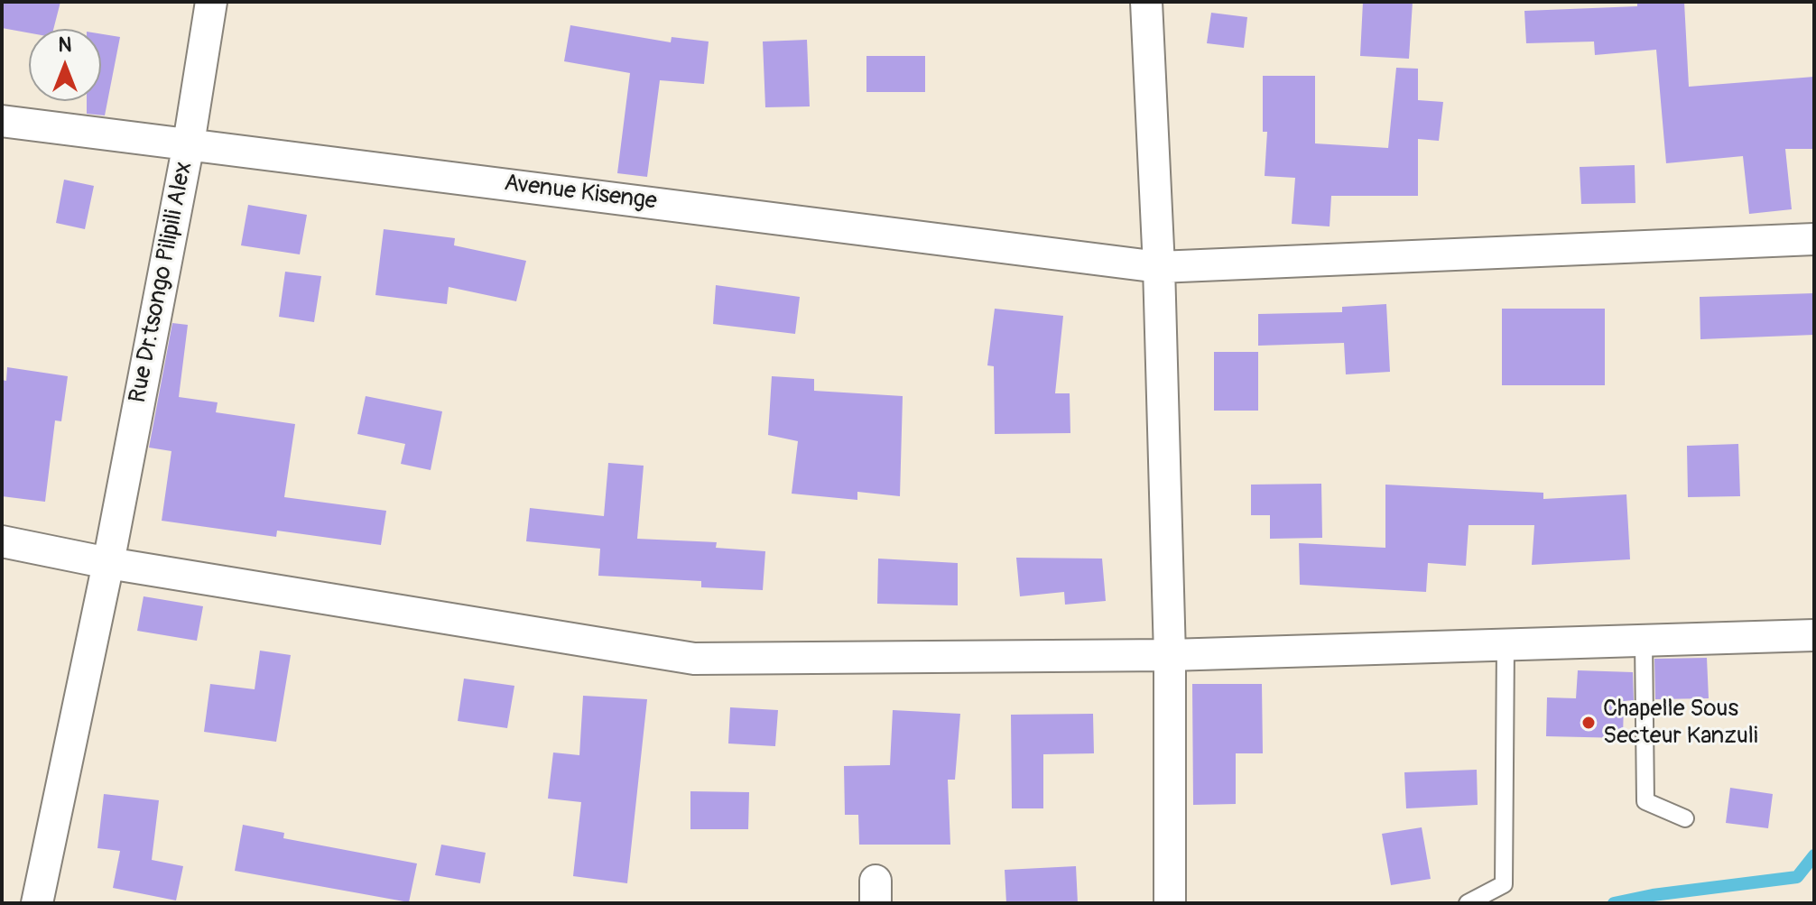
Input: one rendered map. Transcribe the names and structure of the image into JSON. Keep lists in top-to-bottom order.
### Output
{
  "streets": {
    "street": ["Avenue Kisenge", "Rue Dr.tsongo Pilipili Alex"]
  },
  "crossings": [
    ["Avenue Kisenge", "Rue Dr.tsongo Pilipili Alex"]
  ],
  "places": ["Chapelle Sous Secteur Kanzuli"],
  "north": "top"
}
